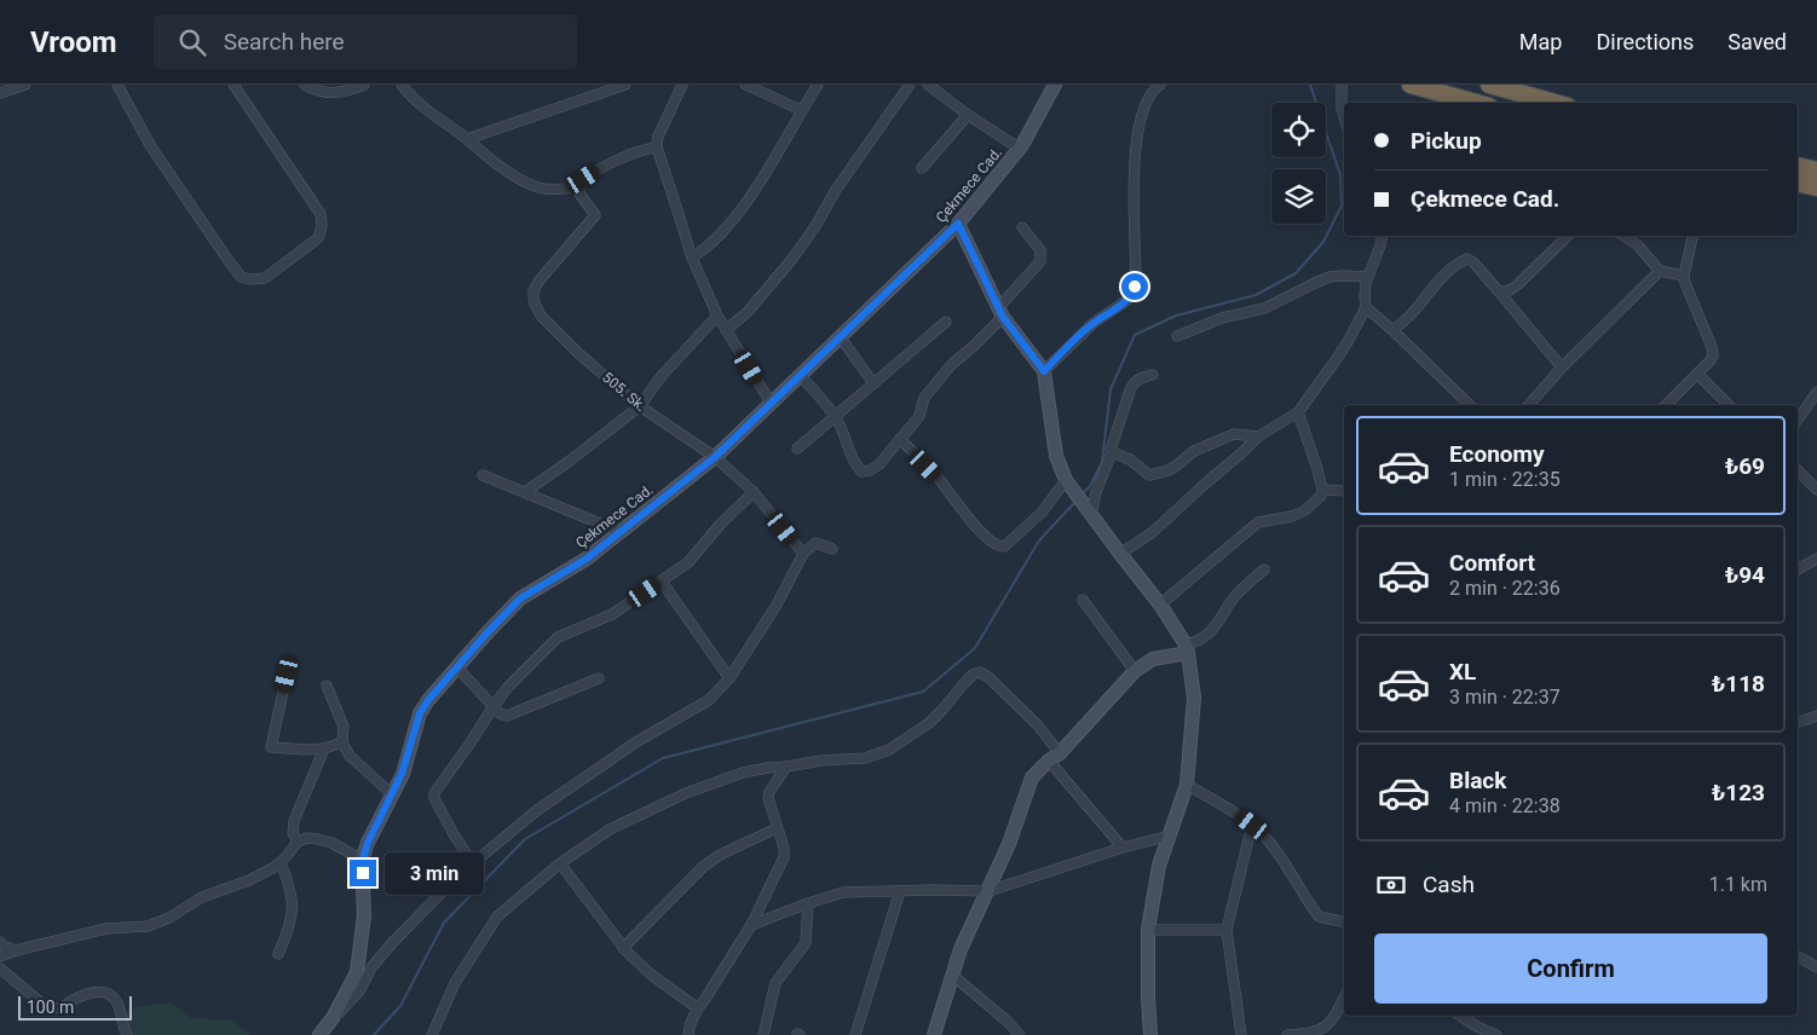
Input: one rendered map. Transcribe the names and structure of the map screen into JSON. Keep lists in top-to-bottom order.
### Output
{
  "streets": {
    "street": ["Çekmece Cad.", "505. Sk."]
  },
  "crossings": [
    ["Çekmece Cad.", "505. Sk."]
  ],
  "scale_bar": "100 m",
  "page": {
    "header": "Vroom",
    "search": "Search here",
    "nav": ["Map", "Directions", "Saved"],
    "banner": ["Pickup", "Çekmece Cad."],
    "list": [
      {
        "name": "Economy",
        "note": "1 min · 22:35",
        "value": "₺69"
      },
      {
        "name": "Comfort",
        "note": "2 min · 22:36",
        "value": "₺94"
      },
      {
        "name": "XL",
        "note": "3 min · 22:37",
        "value": "₺118"
      },
      {
        "name": "Black",
        "note": "4 min · 22:38",
        "value": "₺123"
      }
    ],
    "pay": ["Cash", "1.1 km"],
    "bubble": "3 min",
    "buttons": "Confirm",
    "scale": "100 m"
  }
}
